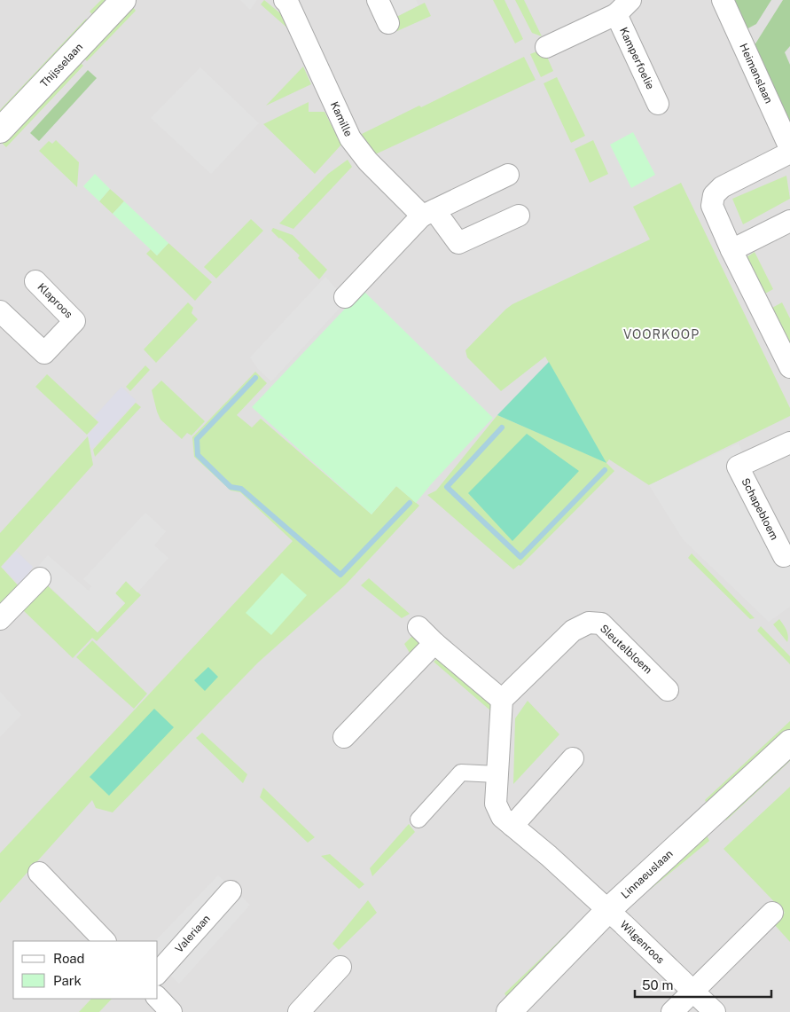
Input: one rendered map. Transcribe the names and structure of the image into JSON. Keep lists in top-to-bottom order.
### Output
{
  "streets": {
    "street": [
      "Kamperfoelie",
      "Thijsselaan",
      "Heimanslaan",
      "Kamille",
      "Klaproos",
      "Schapebloem",
      "Sleutelbloem",
      "Linnaeuslaan",
      "Valeriaan",
      "Wilgenroos"
    ]
  },
  "crossings": [
    ["Linnaeuslaan", "Wilgenroos"]
  ],
  "districts": ["VOORKOOP"],
  "legend": ["Road", "Park"],
  "scale_bar": "50 m"
}
